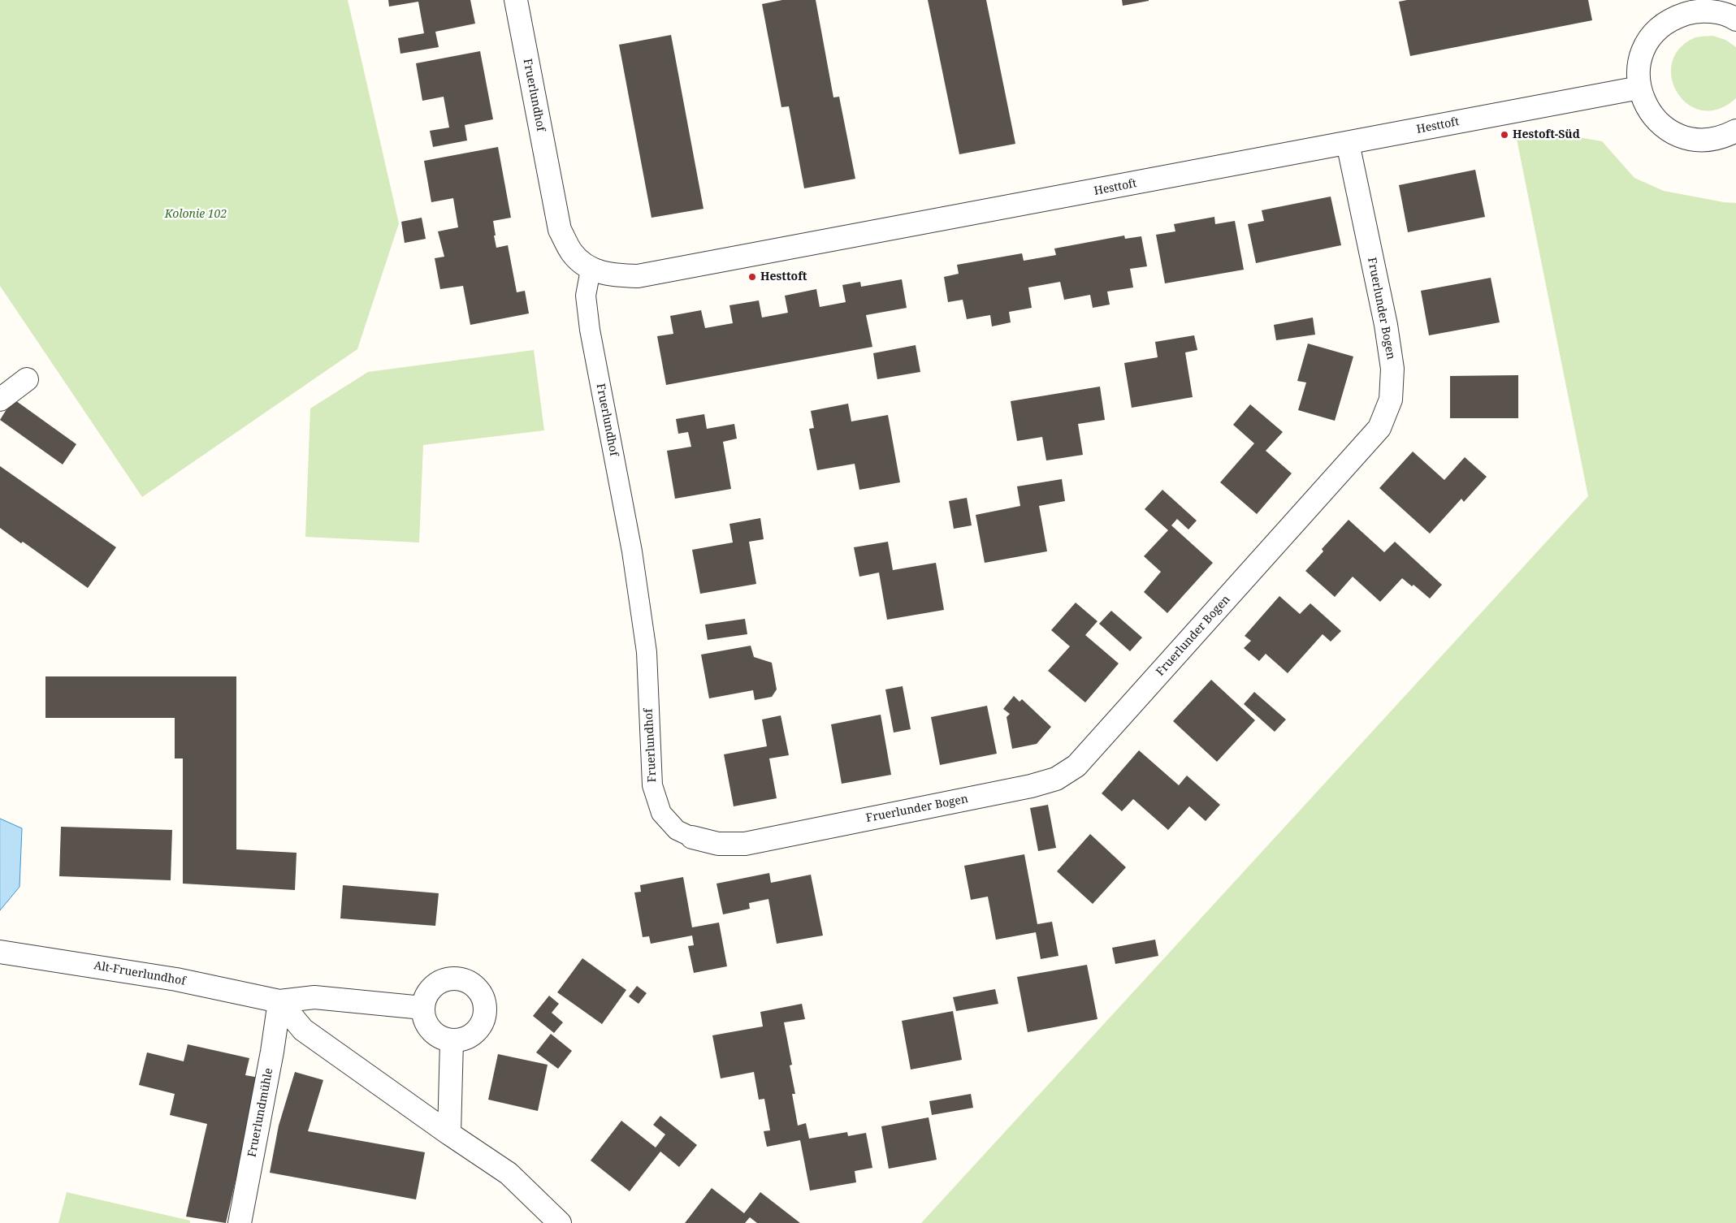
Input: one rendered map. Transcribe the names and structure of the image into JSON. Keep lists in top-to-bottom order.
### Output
{
  "streets": {
    "street": [
      "Fruerlundhof",
      "Hesttoft",
      "Fruerlunder Bogen",
      "Alt-Fruerlundhof",
      "Fruerlundmühle"
    ]
  },
  "crossings": [
    ["Fruerlundhof", "Hesttoft"],
    ["Fruerlundhof", "Fruerlunder Bogen"],
    ["Hesttoft", "Fruerlunder Bogen"],
    ["Alt-Fruerlundhof", "Fruerlundmühle"]
  ],
  "parks": ["Kolonie 102"],
  "places": ["Hestoft-Süd", "Hesttoft"]
}
